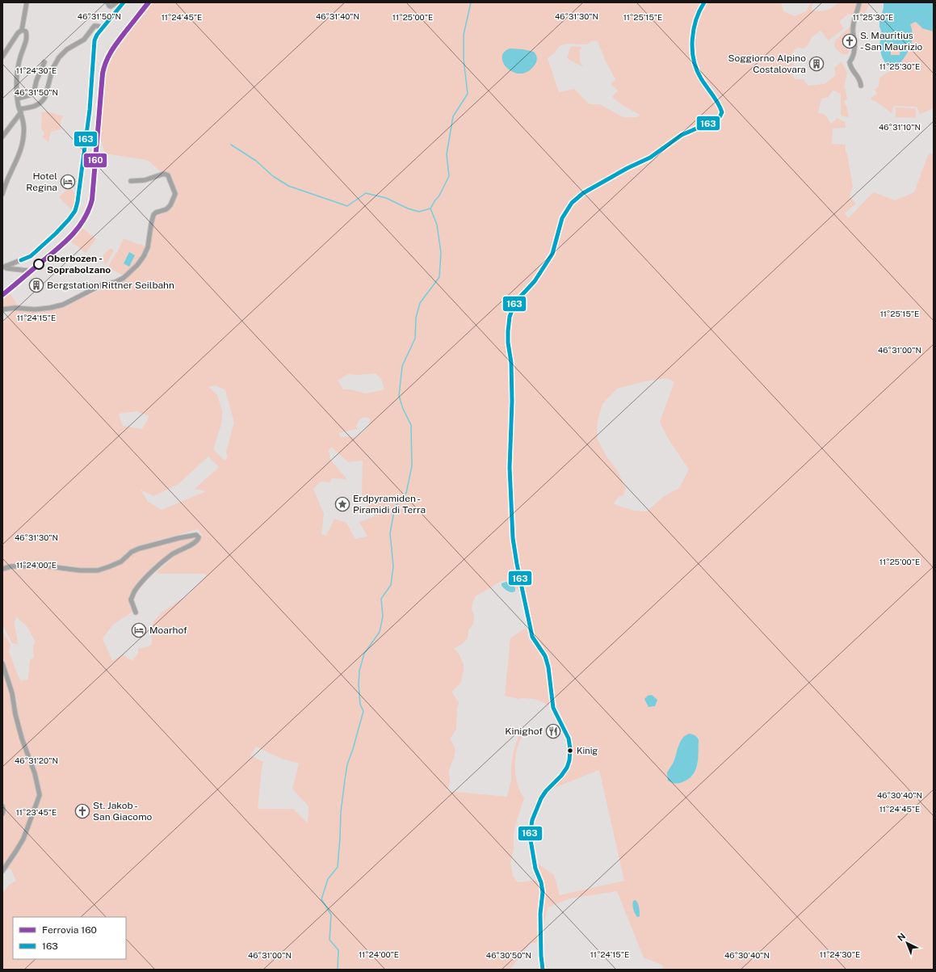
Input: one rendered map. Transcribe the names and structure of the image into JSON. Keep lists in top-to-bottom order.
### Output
{
  "places": {
    "church": ["S. Mauritius - San Maurizio", "St. Jakob - San Giacomo"],
    "building": ["Soggiorno Alpino Costalovara", "Bergstation Rittner Seilbahn"],
    "hotel": ["Hotel Regina", "Moarhof"],
    "other": ["Oberbozen - Soprabolzano", "Kinig"],
    "place": ["Erdpyramiden - Piramidi di Terra"],
    "restaurant": ["Kinighof"]
  },
  "lines": ["rail line 160", "transit line 163"],
  "legend": ["Ferrovia 160", "163"],
  "north": "top left",
  "coordinates": [
    "46°31'50\"N",
    "46°31'40\"N",
    "46°31'30\"N",
    "11°25'30\"E",
    "11°24'45\"E",
    "11°25'00\"E",
    "11°25'15\"E",
    "11°24'30\"E",
    "46°31'10\"N",
    "11°24'15\"E",
    "46°31'00\"N",
    "11°24'00\"E",
    "46°31'20\"N",
    "46°30'40\"N",
    "11°23'45\"E",
    "46°30'50\"N"
  ]
}
